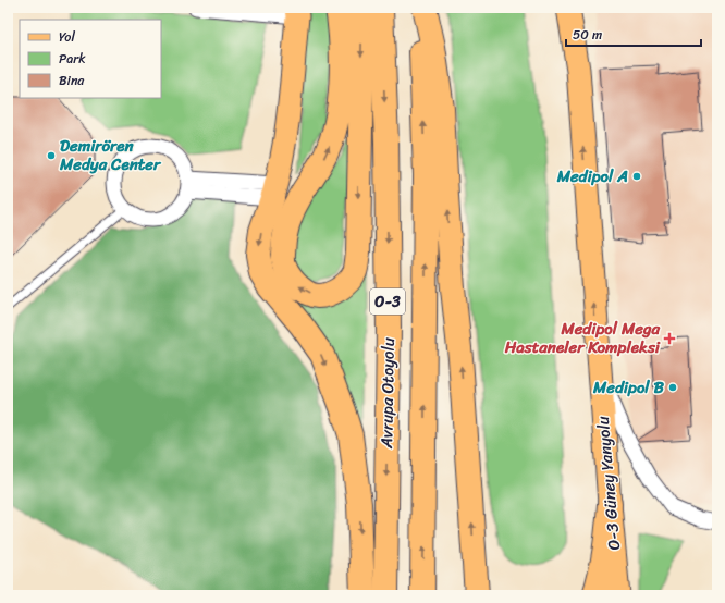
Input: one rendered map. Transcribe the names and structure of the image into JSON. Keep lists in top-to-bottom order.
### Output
{
  "streets": {
    "highway": ["O-3", "Avrupa Otoyolu"],
    "main road": ["O-3 Güney Yanyolu"]
  },
  "one_way": ["O-3 Güney Yanyolu"],
  "places": {
    "other": ["Demirören Medya Center", "Medipol A", "Medipol B"],
    "health": ["Medipol Mega Hastaneler Kompleksi"]
  },
  "legend": ["Yol", "Park", "Bina"],
  "scale_bar": "50 m"
}
